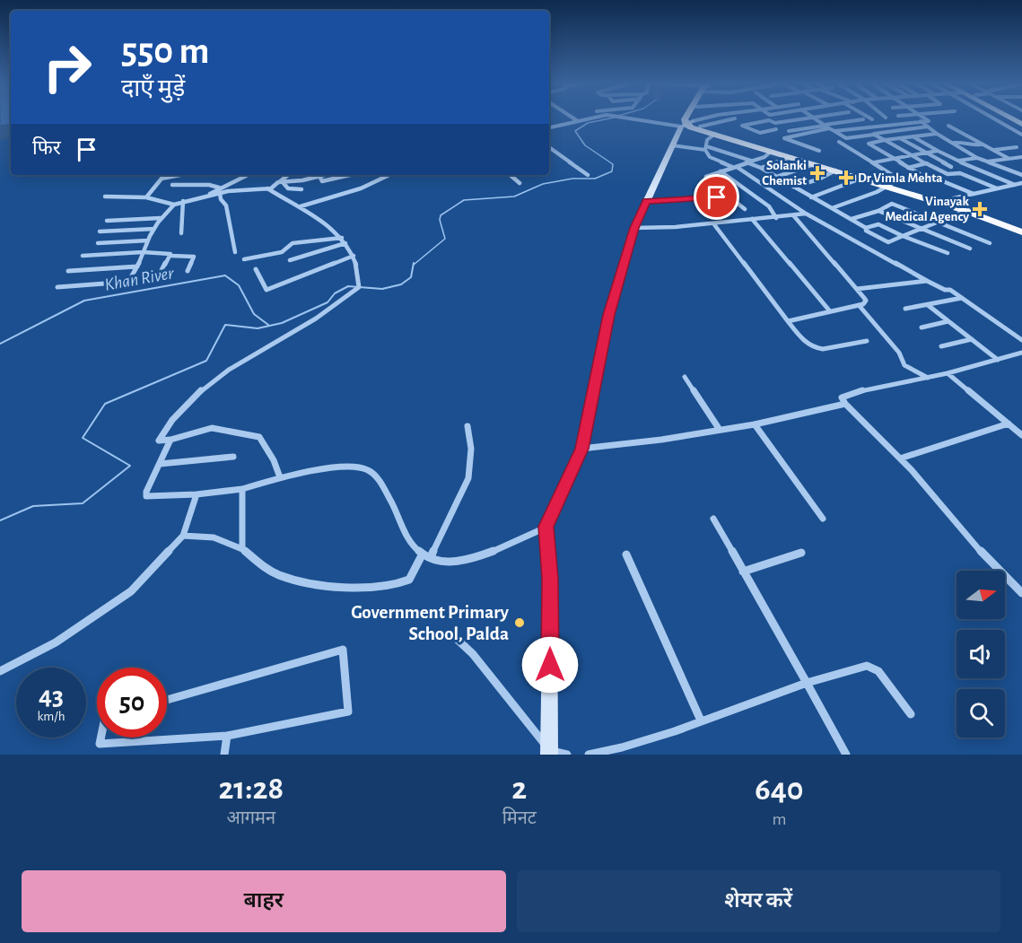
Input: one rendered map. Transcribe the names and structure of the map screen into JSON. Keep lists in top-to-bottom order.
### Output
{
  "water": ["Khan River"],
  "places": {
    "health": ["Solanki Chemist", "Dr Vimla Mehta", "Vinayak Medical Agency"],
    "other": ["Government Primary School, Palda"]
  },
  "north": "right",
  "page": {
    "turn": ["550 m", "दाएँ मुड़ें"],
    "then": "फिर",
    "speed": "43 km/h",
    "limit": "50",
    "eta": [
      "21:28",
      "आगमन",
      "2",
      "मिनट",
      "640",
      "m"
    ],
    "buttons": ["बाहर", "शेयर करें"]
  }
}
